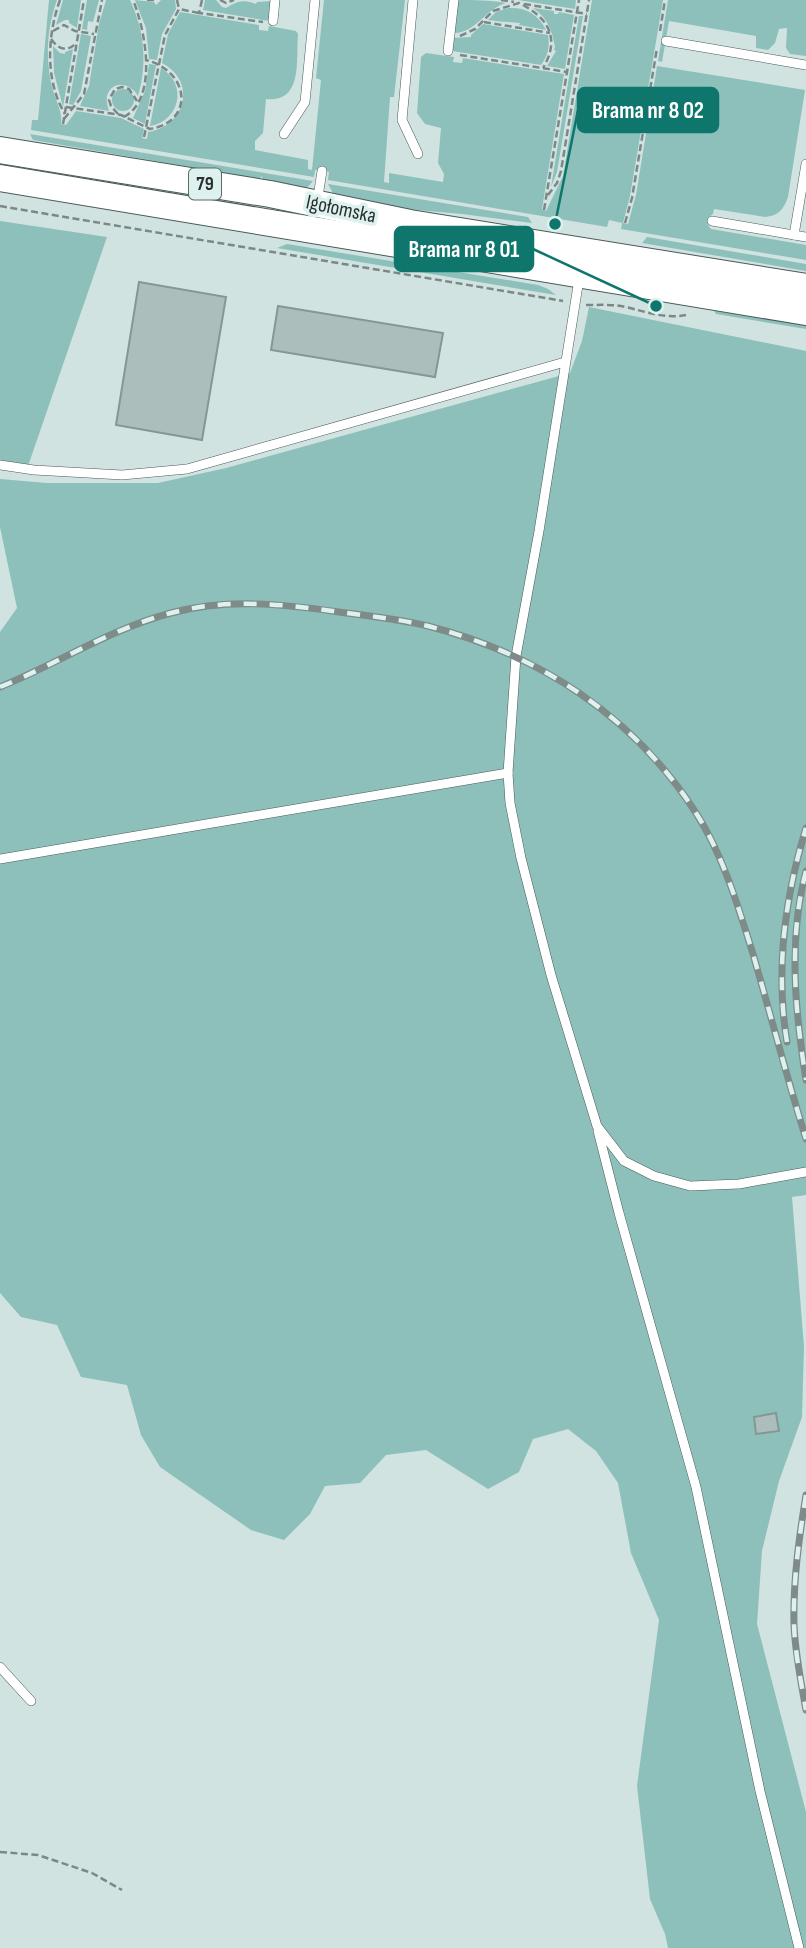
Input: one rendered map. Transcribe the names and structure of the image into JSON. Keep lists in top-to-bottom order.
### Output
{
  "streets": {
    "main road": ["79", "Igołomska"]
  },
  "places": ["Brama nr 8 02", "Brama nr 8 01"]
}
